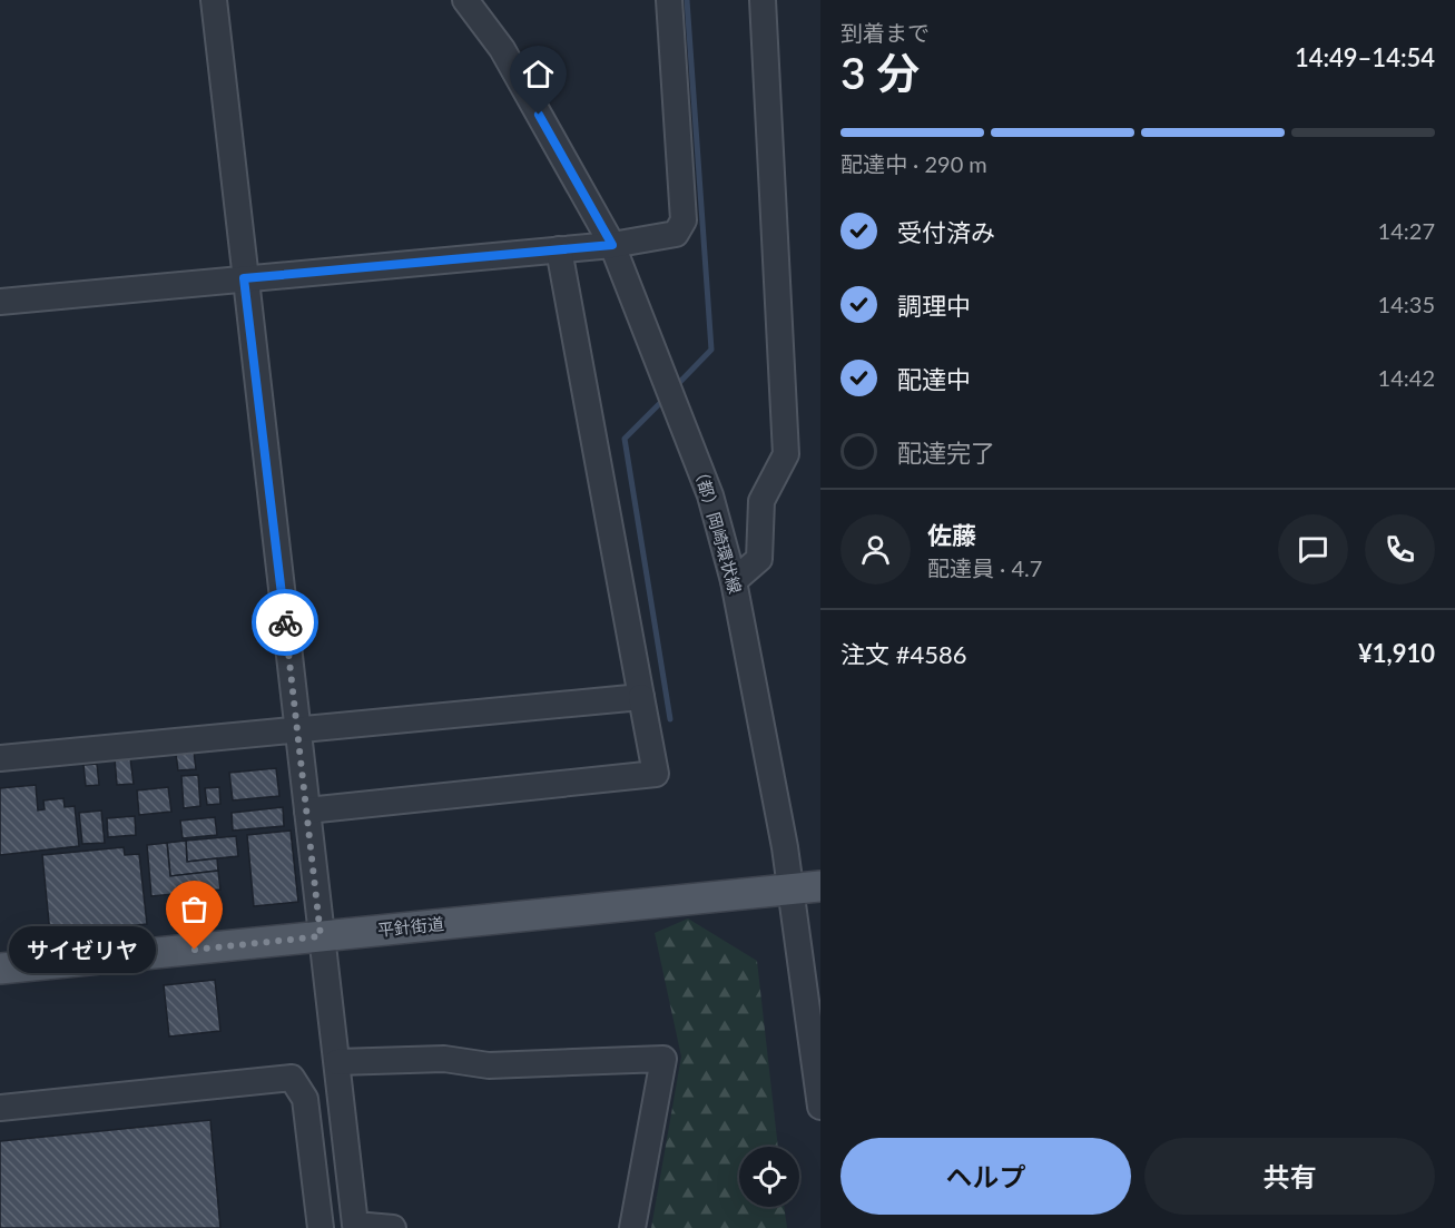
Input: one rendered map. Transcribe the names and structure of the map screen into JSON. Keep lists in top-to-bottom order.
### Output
{
  "streets": {
    "main road": ["平針街道"],
    "street": ["（都）岡崎環状線"]
  },
  "crossings": [
    ["（都）岡崎環状線", "平針街道"]
  ],
  "places": ["サイゼリヤ"],
  "page": {
    "heading": ["3 分", "到着まで", "14:49–14:54"],
    "panel": [
      "佐藤",
      "配達員 · 4.7",
      "注文 #4586",
      "¥1,910"
    ],
    "bar": "配達中 · 290 m",
    "list": [
      ["受付済み", "14:27"],
      ["調理中", "14:35"],
      ["配達中", "14:42"],
      "配達完了"
    ],
    "bubble": "サイゼリヤ",
    "buttons": ["ヘルプ", "共有"]
  }
}
